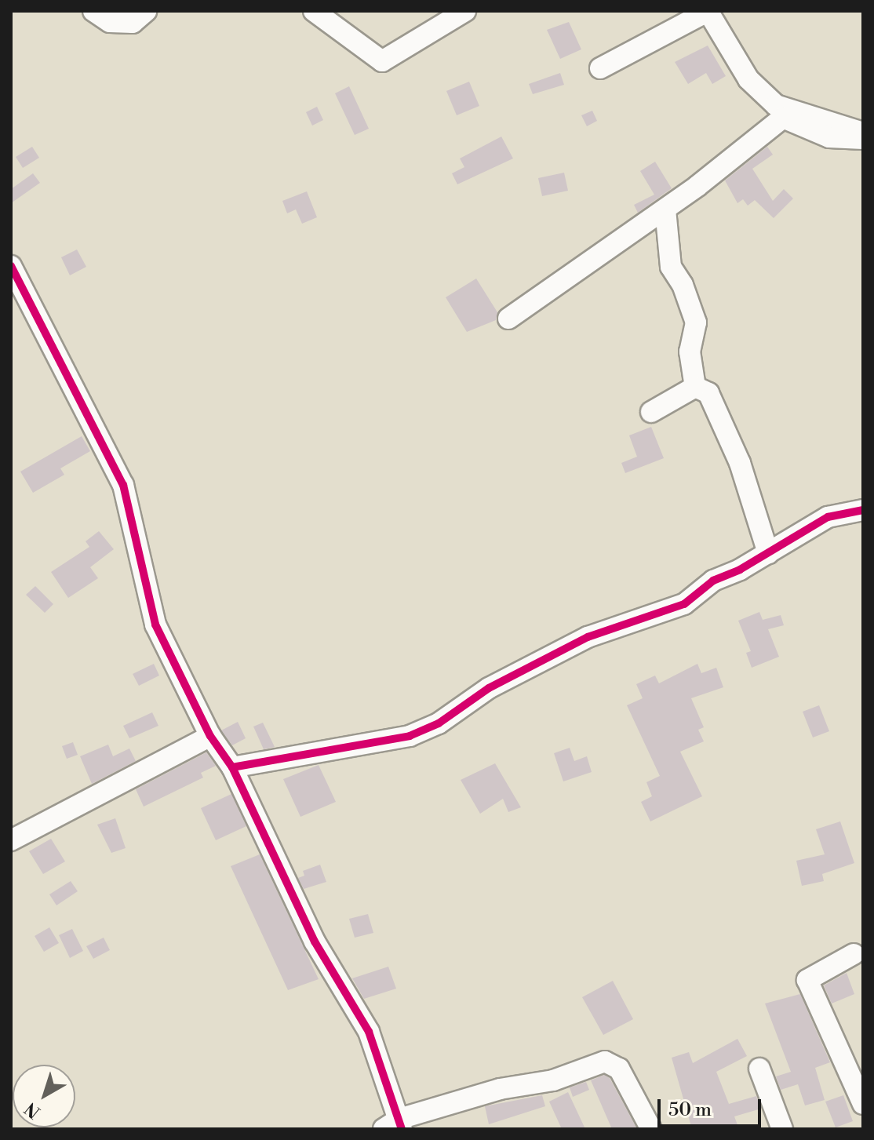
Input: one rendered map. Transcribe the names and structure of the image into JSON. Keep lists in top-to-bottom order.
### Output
{
  "scale_bar": "50 m",
  "north": "bottom left"
}
